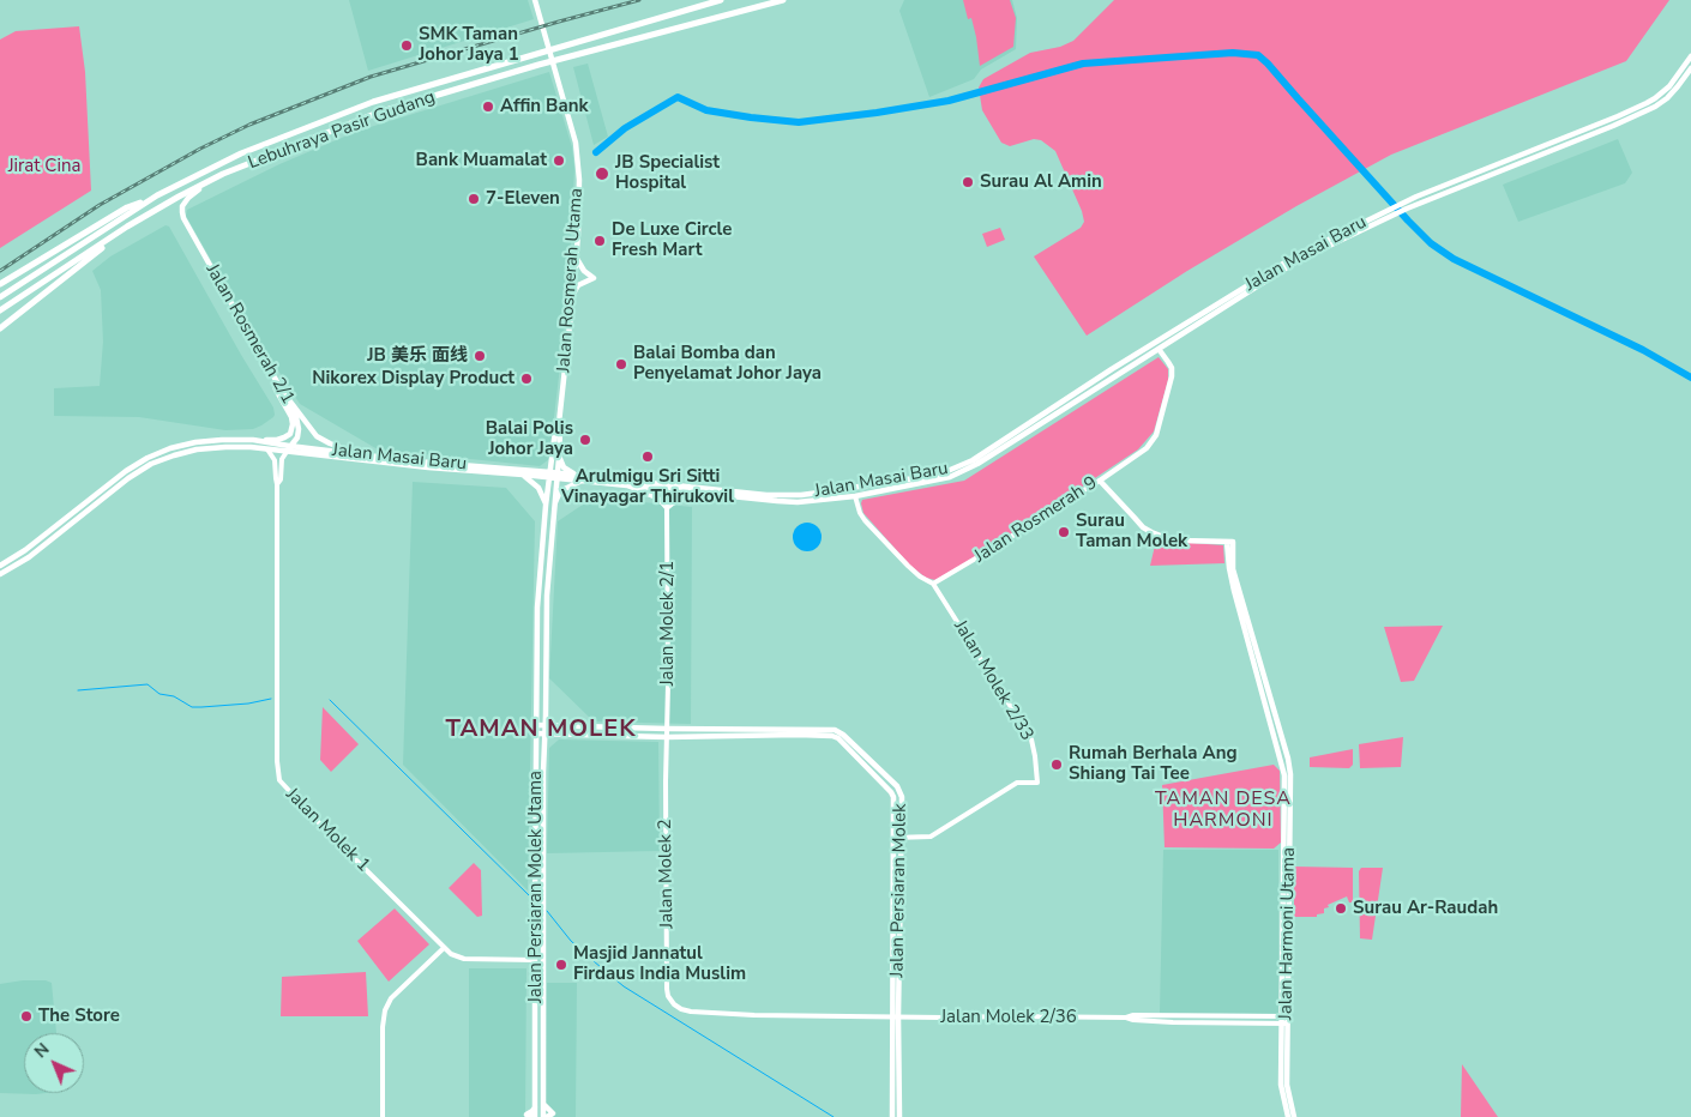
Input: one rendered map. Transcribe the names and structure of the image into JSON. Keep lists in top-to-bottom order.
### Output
{
  "streets": {
    "highway": ["Lebuhraya Pasir Gudang"],
    "main road": [
      "Jalan Masai Baru",
      "Jalan Rosmerah Utama",
      "Jalan Rosmerah 2/1",
      "Jalan Rosmerah 9",
      "Jalan Persiaran Molek Utama",
      "Jalan Persiaran Molek",
      "Jalan Harmoni Utama"
    ],
    "street": [
      "Jalan Molek 2/1",
      "Jalan Molek 2/33",
      "Jalan Molek 1",
      "Jalan Molek 2",
      "Jalan Molek 2/36"
    ]
  },
  "crossings": [
    ["Lebuhraya Pasir Gudang", "Jalan Rosmerah 2/1"],
    ["Jalan Masai Baru", "Jalan Rosmerah Utama"],
    ["Jalan Masai Baru", "Jalan Rosmerah 2/1"],
    ["Jalan Masai Baru", "Jalan Rosmerah 9"],
    ["Jalan Masai Baru", "Jalan Molek 1"],
    ["Jalan Masai Baru", "Jalan Persiaran Molek Utama"],
    ["Jalan Rosmerah Utama", "Jalan Persiaran Molek Utama"],
    ["Jalan Rosmerah 2/1", "Jalan Molek 1"],
    ["Jalan Rosmerah 9", "Jalan Molek 2/33"],
    ["Jalan Rosmerah 9", "Jalan Harmoni Utama"],
    ["Jalan Molek 2/1", "Jalan Molek 2"],
    ["Jalan Molek 2/1", "Jalan Persiaran Molek"],
    ["Jalan Molek 2/33", "Jalan Persiaran Molek"],
    ["Jalan Molek 1", "Jalan Persiaran Molek Utama"],
    ["Jalan Molek 2", "Jalan Persiaran Molek"],
    ["Jalan Molek 2", "Jalan Molek 2/36"],
    ["Jalan Persiaran Molek Utama", "Jalan Persiaran Molek"],
    ["Jalan Persiaran Molek", "Jalan Molek 2/36"],
    ["Jalan Harmoni Utama", "Jalan Molek 2/36"]
  ],
  "districts": ["TAMAN MOLEK", "TAMAN DESA HARMONI"],
  "parks": ["Jirat Cina"],
  "places": [
    "SMK Taman Johor Jaya 1",
    "Affin Bank",
    "Bank Muamalat",
    "JB Specialist Hospital",
    "Surau Al Amin",
    "7-Eleven",
    "De Luxe Circle Fresh Mart",
    "JB 美乐 面线",
    "Balai Bomba dan Penyelamat Johor Jaya",
    "Nikorex Display Product",
    "Balai Polis Johor Jaya",
    "Arulmigu Sri Sitti Vinayagar Thirukovil",
    "Surau Taman Molek",
    "Rumah Berhala Ang Shiang Tai Tee",
    "Surau Ar-Raudah",
    "Masjid Jannatul Firdaus India Muslim",
    "The Store"
  ],
  "north": "top left"
}
